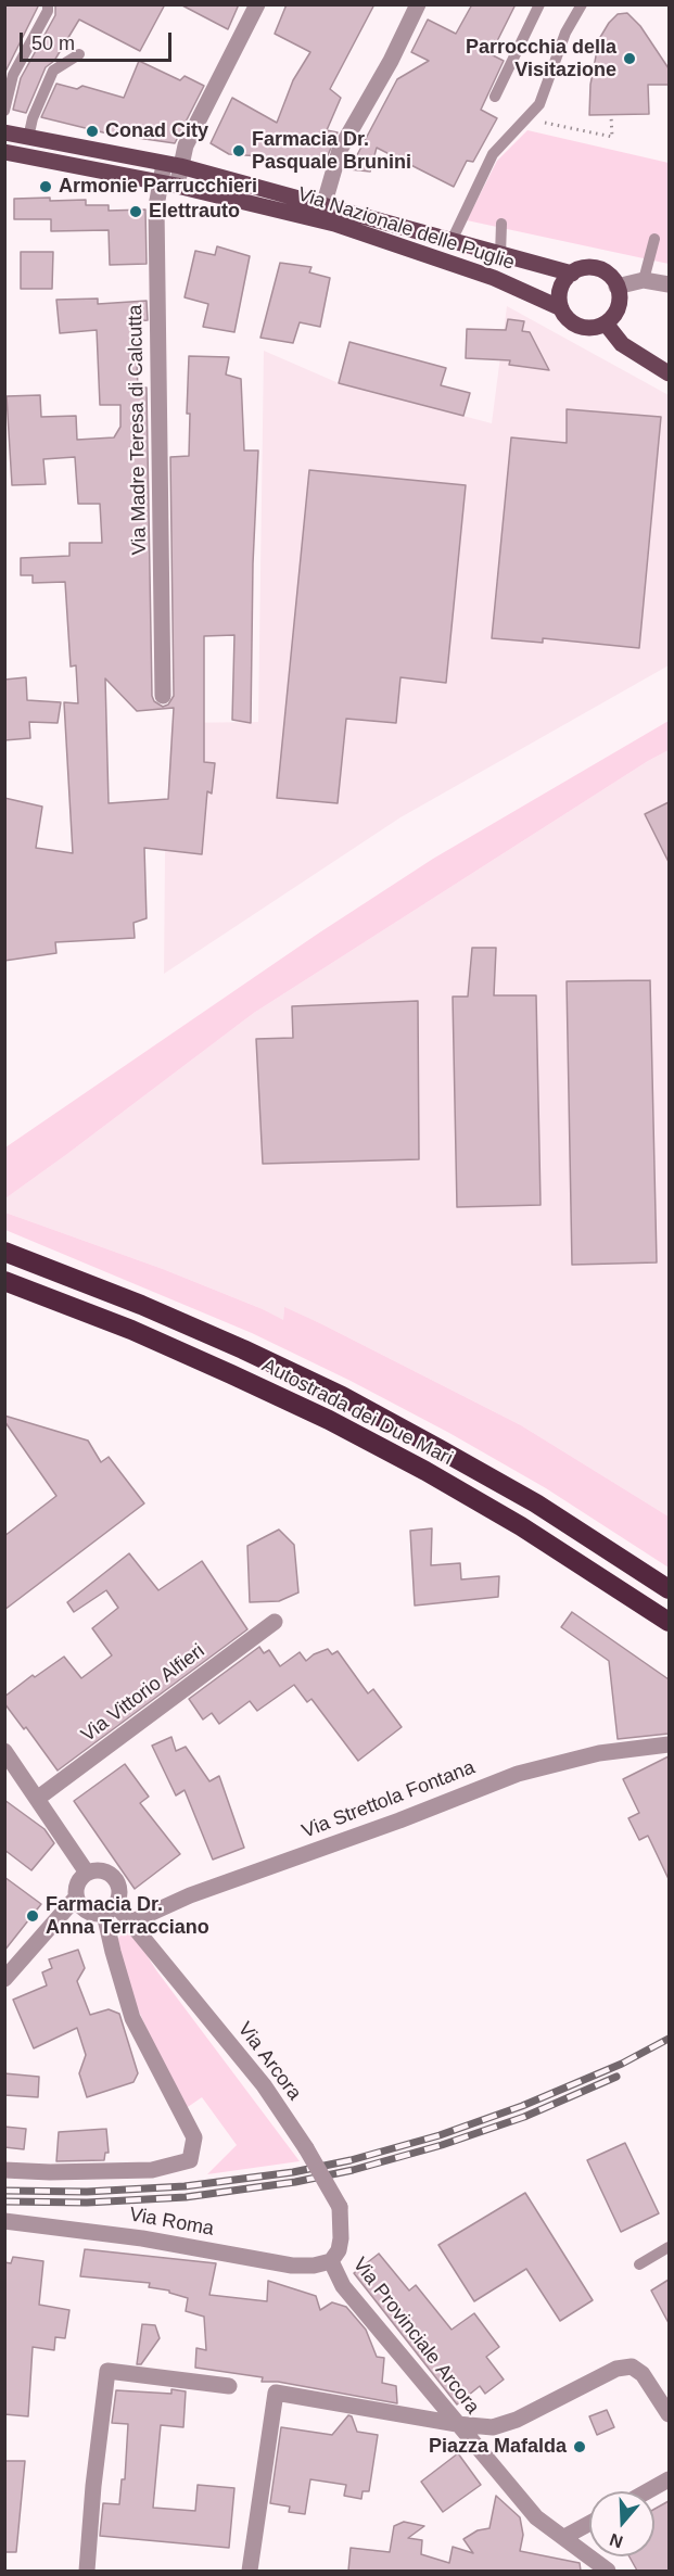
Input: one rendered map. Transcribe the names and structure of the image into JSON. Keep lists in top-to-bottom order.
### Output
{
  "streets": {
    "highway": ["Autostrada dei Due Mari"],
    "main road": ["Via Nazionale delle Puglie"],
    "street": [
      "Via Madre Teresa di Calcutta",
      "Via Vittorio Alfieri",
      "Via Strettola Fontana",
      "Via Arcora",
      "Via Roma",
      "Via Provinciale Arcora"
    ]
  },
  "crossings": [
    ["Via Nazionale delle Puglie", "Via Madre Teresa di Calcutta"],
    ["Via Strettola Fontana", "Via Arcora"],
    ["Via Arcora", "Via Roma"],
    ["Via Arcora", "Via Provinciale Arcora"],
    ["Via Roma", "Via Provinciale Arcora"]
  ],
  "places": [
    "Parrocchia della Visitazione",
    "Conad City",
    "Farmacia Dr. Pasquale Brunini",
    "Armonie Parrucchieri",
    "Elettrauto",
    "Farmacia Dr. Anna Terracciano",
    "Piazza Mafalda"
  ],
  "scale_bar": "50 m",
  "north": "bottom"
}
